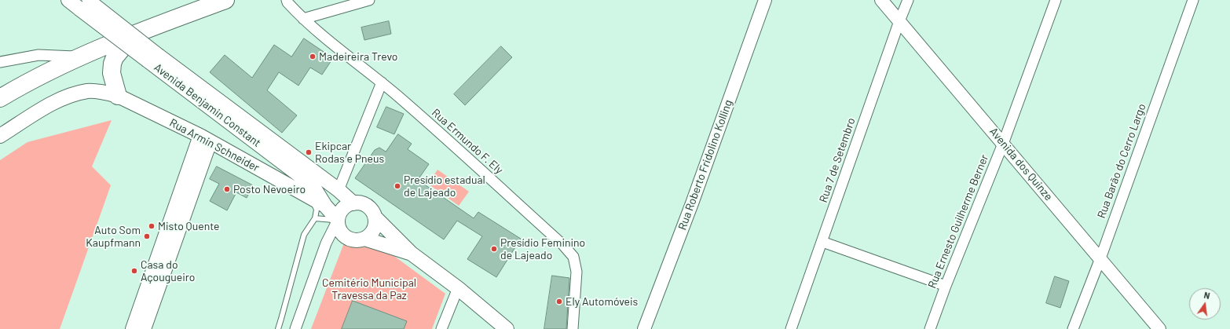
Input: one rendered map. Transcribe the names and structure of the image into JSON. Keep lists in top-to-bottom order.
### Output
{
  "streets": {
    "main road": ["Avenida Benjamin Constant", "Rua Armin Schneider"],
    "street": [
      "Rua Ermundo F. Ely",
      "Rua 7 de Setembro",
      "Rua Barão do Cerro Largo",
      "Avenida dos Quinze",
      "Rua Roberto Fridolino Kolling",
      "Rua Ernesto Guilherme Berner"
    ]
  },
  "crossings": [
    ["Avenida Benjamin Constant", "Rua Armin Schneider"],
    ["Rua 7 de Setembro", "Avenida dos Quinze"],
    ["Rua Barão do Cerro Largo", "Avenida dos Quinze"],
    ["Avenida dos Quinze", "Rua Ernesto Guilherme Berner"]
  ],
  "parks": ["Cemitério Municipal Travessa da Paz"],
  "places": [
    "Madeireira Trevo",
    "Ekipcar Rodas e Pneus",
    "Presídio estadual de Lajeado",
    "Posto Nevoeiro",
    "Misto Quente",
    "Auto Som Kaupfmann",
    "Presídio Feminino de Lajeado",
    "Casa do Açougueiro",
    "Ely Automóveis"
  ],
  "north": "top"
}
